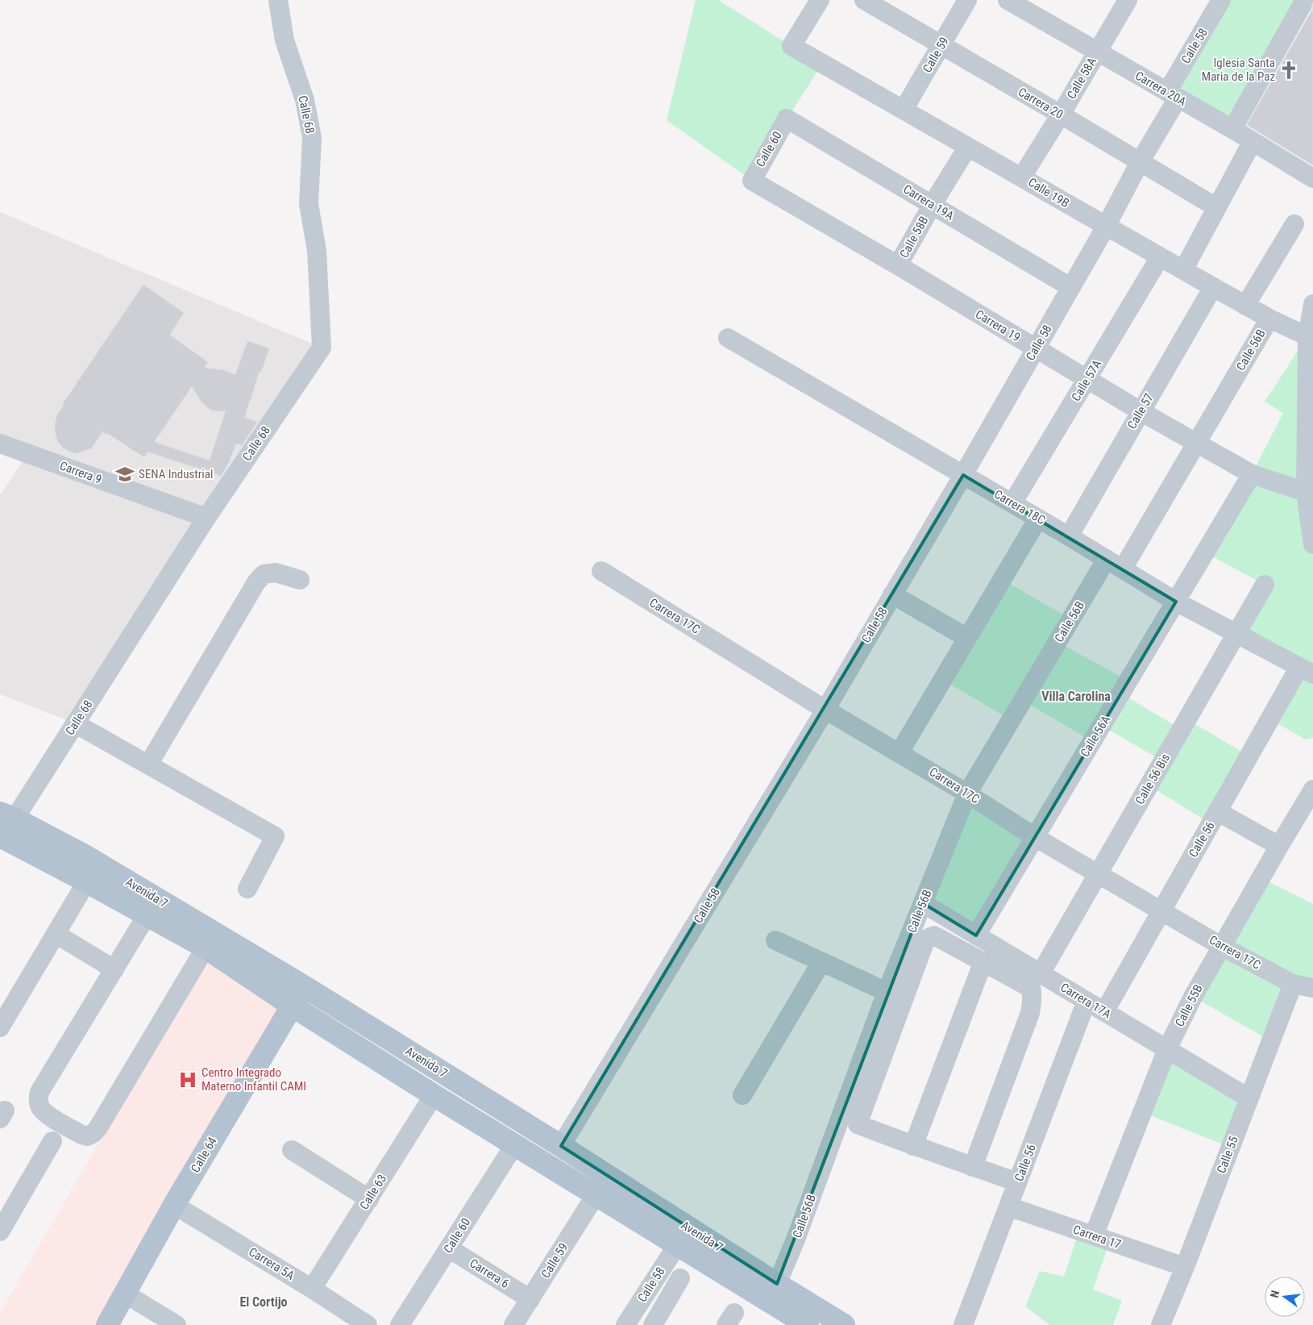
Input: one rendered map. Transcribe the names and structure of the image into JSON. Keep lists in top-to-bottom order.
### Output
{
  "streets": {
    "main road": ["Avenida 7", "Calle 64"],
    "street": [
      "Calle 58",
      "Calle 59",
      "Calle 58A",
      "Carrera 20A",
      "Carrera 20",
      "Calle 68",
      "Calle 60",
      "Calle 19B",
      "Carrera 19A",
      "Calle 58B",
      "Carrera 19",
      "Calle 56B",
      "Calle 57A",
      "Calle 57",
      "Carrera 9",
      "Carrera 18C",
      "Carrera 17C",
      "Calle 56A",
      "Calle 56 Bis",
      "Calle 56",
      "Carrera 17A",
      "Calle 55B",
      "Calle 55",
      "Calle 63",
      "Carrera 17",
      "Carrera 5A",
      "Carrera 6"
    ]
  },
  "crossings": [
    ["Calle 58", "Carrera 20A"],
    ["Calle 58", "Carrera 20"],
    ["Calle 58", "Calle 19B"],
    ["Calle 58", "Carrera 19A"],
    ["Calle 58", "Carrera 19"],
    ["Calle 58", "Carrera 18C"],
    ["Calle 58", "Carrera 17C"],
    ["Calle 58", "Avenida 7"],
    ["Calle 59", "Carrera 20"],
    ["Calle 59", "Calle 19B"],
    ["Calle 59", "Avenida 7"],
    ["Calle 59", "Carrera 6"],
    ["Calle 58A", "Carrera 20A"],
    ["Calle 58A", "Carrera 20"],
    ["Calle 58A", "Calle 19B"],
    ["Calle 68", "Carrera 9"],
    ["Calle 68", "Avenida 7"],
    ["Calle 60", "Carrera 19A"],
    ["Calle 60", "Carrera 19"],
    ["Calle 60", "Avenida 7"],
    ["Calle 60", "Carrera 6"],
    ["Calle 19B", "Calle 58B"],
    ["Calle 19B", "Calle 56B"],
    ["Calle 19B", "Calle 57A"],
    ["Calle 19B", "Calle 57"],
    ["Carrera 19A", "Calle 58B"],
    ["Calle 58B", "Carrera 19"],
    ["Carrera 19", "Calle 56B"],
    ["Carrera 19", "Calle 57A"],
    ["Carrera 19", "Calle 57"],
    ["Carrera 19", "Calle 56A"],
    ["Calle 56B", "Carrera 18C"],
    ["Calle 56B", "Carrera 17C"],
    ["Calle 56B", "Avenida 7"],
    ["Calle 56B", "Carrera 17A"],
    ["Calle 57A", "Carrera 18C"],
    ["Calle 57", "Carrera 18C"],
    ["Carrera 18C", "Calle 56A"],
    ["Carrera 18C", "Calle 56 Bis"],
    ["Carrera 18C", "Calle 56"],
    ["Carrera 17C", "Calle 56A"],
    ["Carrera 17C", "Calle 56 Bis"],
    ["Carrera 17C", "Calle 56"],
    ["Carrera 17C", "Calle 55B"],
    ["Carrera 17C", "Calle 55"],
    ["Calle 56A", "Carrera 17A"],
    ["Calle 56 Bis", "Carrera 17A"],
    ["Calle 56", "Carrera 17A"],
    ["Calle 56", "Carrera 17"],
    ["Avenida 7", "Calle 64"],
    ["Avenida 7", "Calle 63"],
    ["Carrera 17A", "Calle 55B"],
    ["Carrera 17A", "Calle 55"],
    ["Calle 55B", "Carrera 17"],
    ["Calle 64", "Carrera 5A"],
    ["Calle 55", "Carrera 17"],
    ["Calle 63", "Carrera 5A"]
  ],
  "districts": ["Villa Carolina", "El Cortijo"],
  "places": {
    "church": ["Iglesia Santa Maria de la Paz"],
    "school or university": ["SENA Industrial"],
    "hospital": ["Centro Integrado Materno Infantil CAMI"]
  },
  "north": "left"
}
